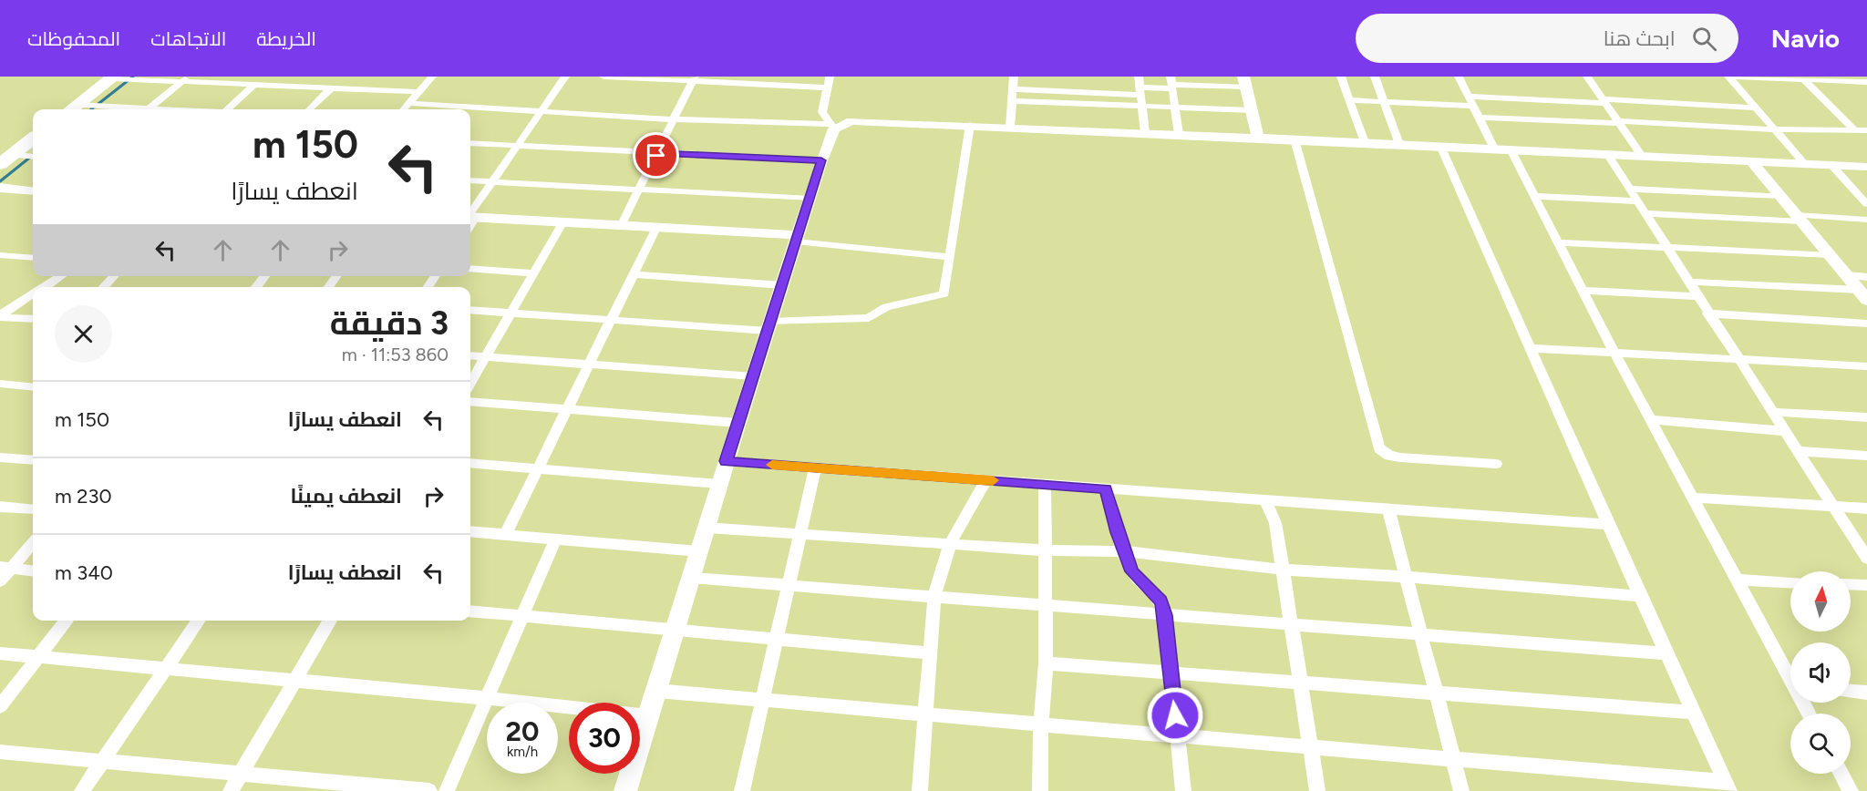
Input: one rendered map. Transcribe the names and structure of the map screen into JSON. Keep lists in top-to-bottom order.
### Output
{
  "north": "top",
  "page": {
    "header": "Navio",
    "search": "ابحث هنا",
    "nav": ["الخريطة", "الاتجاهات", "المحفوظات"],
    "turn": ["150 m", "انعطف يسارًا"],
    "heading": ["3 دقيقة", "860 m · 11:53"],
    "list": [
      {
        "name": "انعطف يسارًا",
        "value": "150 m"
      },
      {
        "name": "انعطف يمينًا",
        "value": "230 m"
      },
      {
        "name": "انعطف يسارًا",
        "value": "340 m"
      }
    ],
    "speed": "20 km/h",
    "limit": "30"
  }
}
